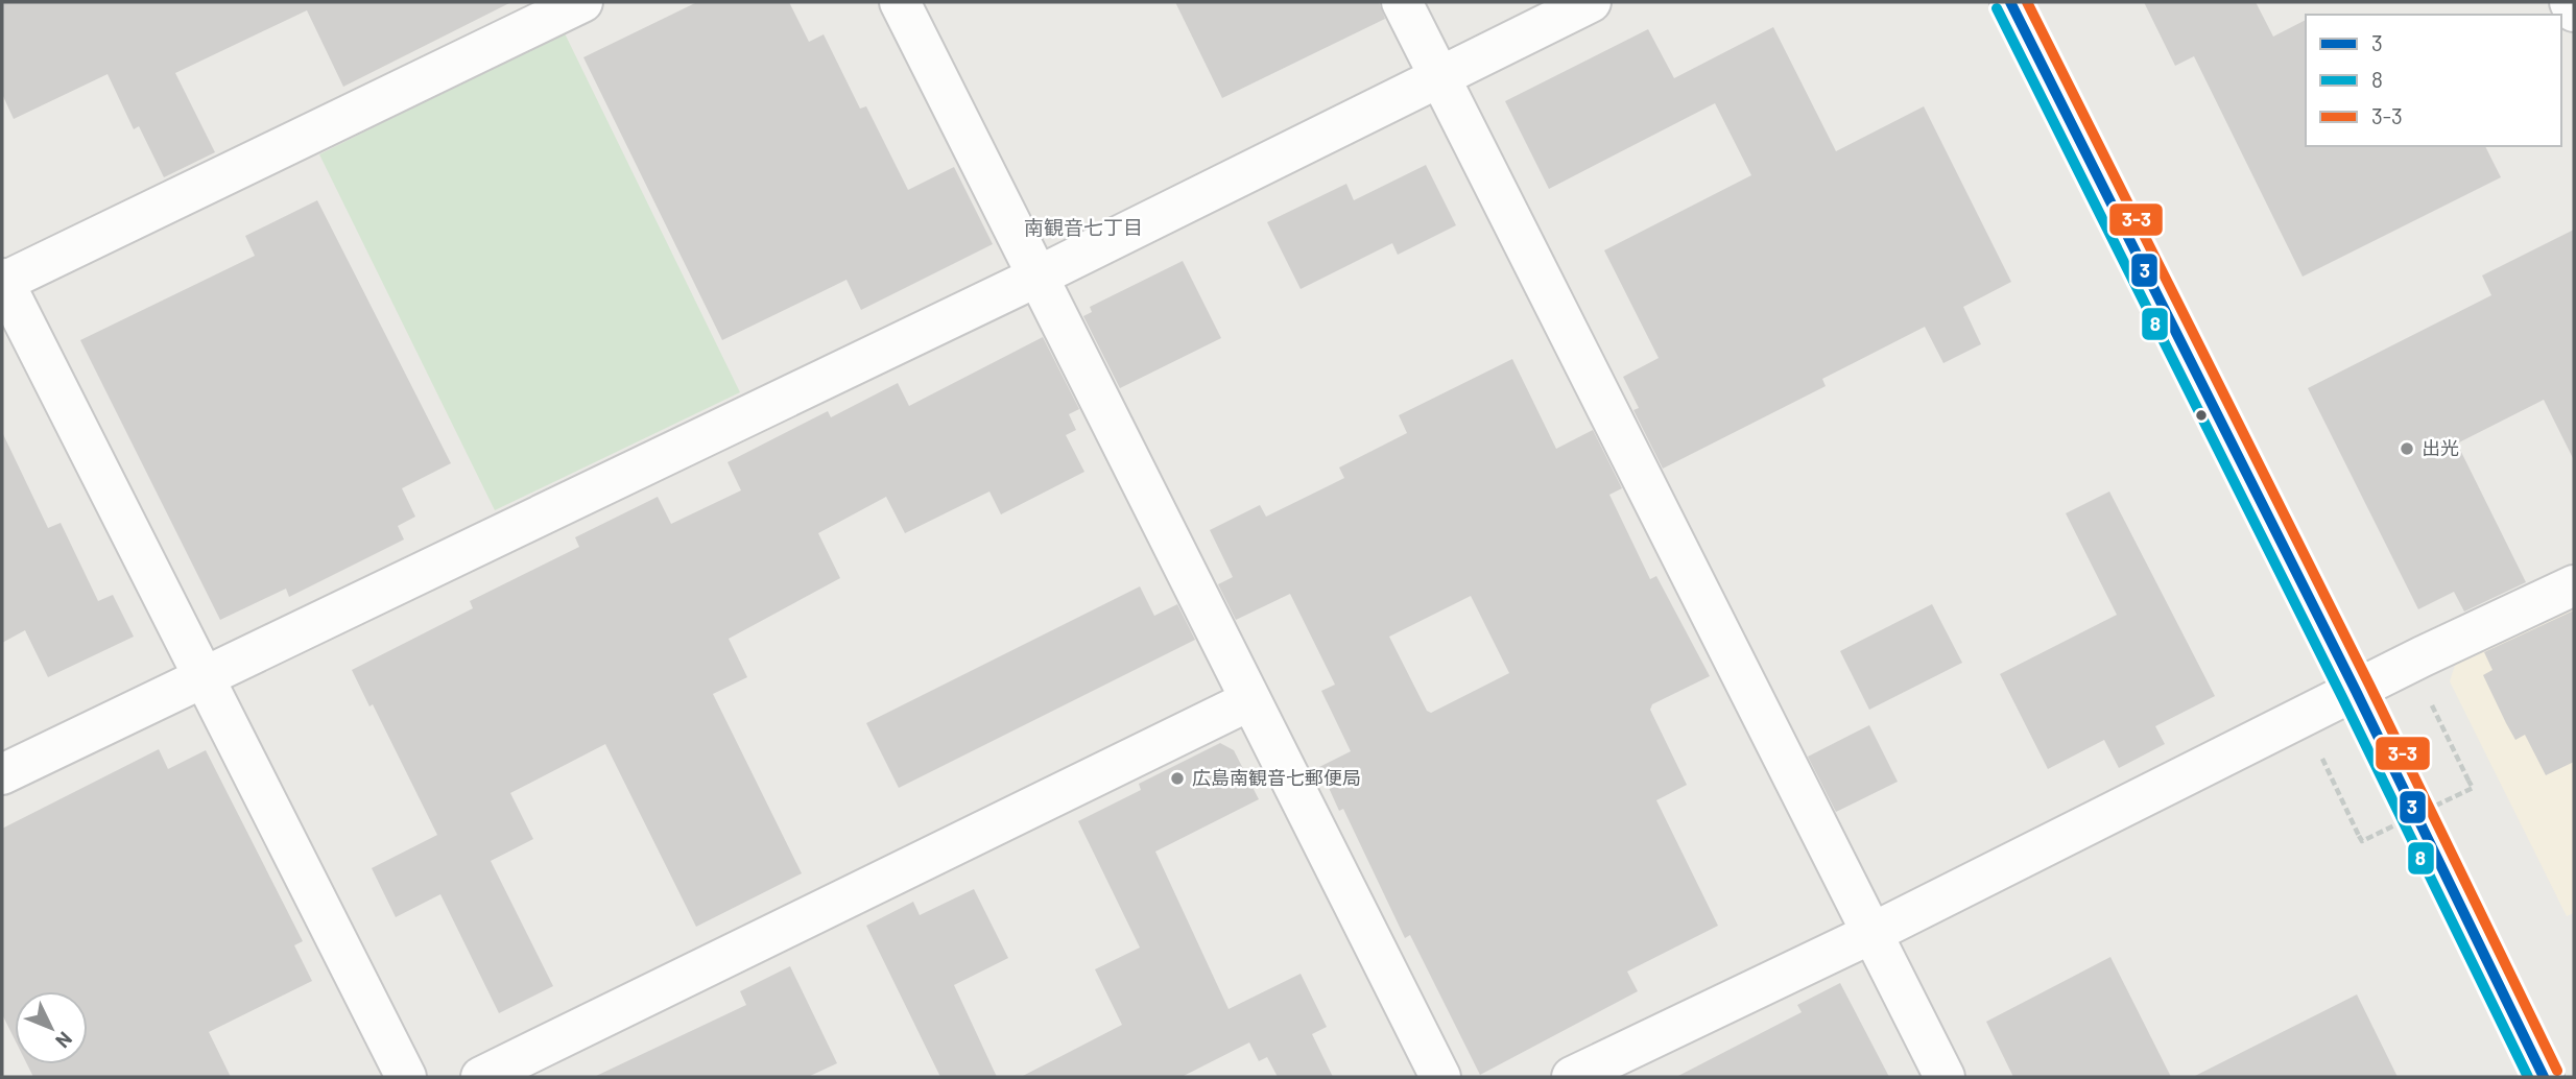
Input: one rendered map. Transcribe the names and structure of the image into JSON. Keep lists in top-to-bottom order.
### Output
{
  "districts": ["南観音七丁目"],
  "places": ["出光", "広島南観音七郵便局"],
  "lines": ["transit line 3", "transit line 3-3", "transit line 8"],
  "legend": ["3", "8", "3-3"],
  "north": "bottom right"
}
